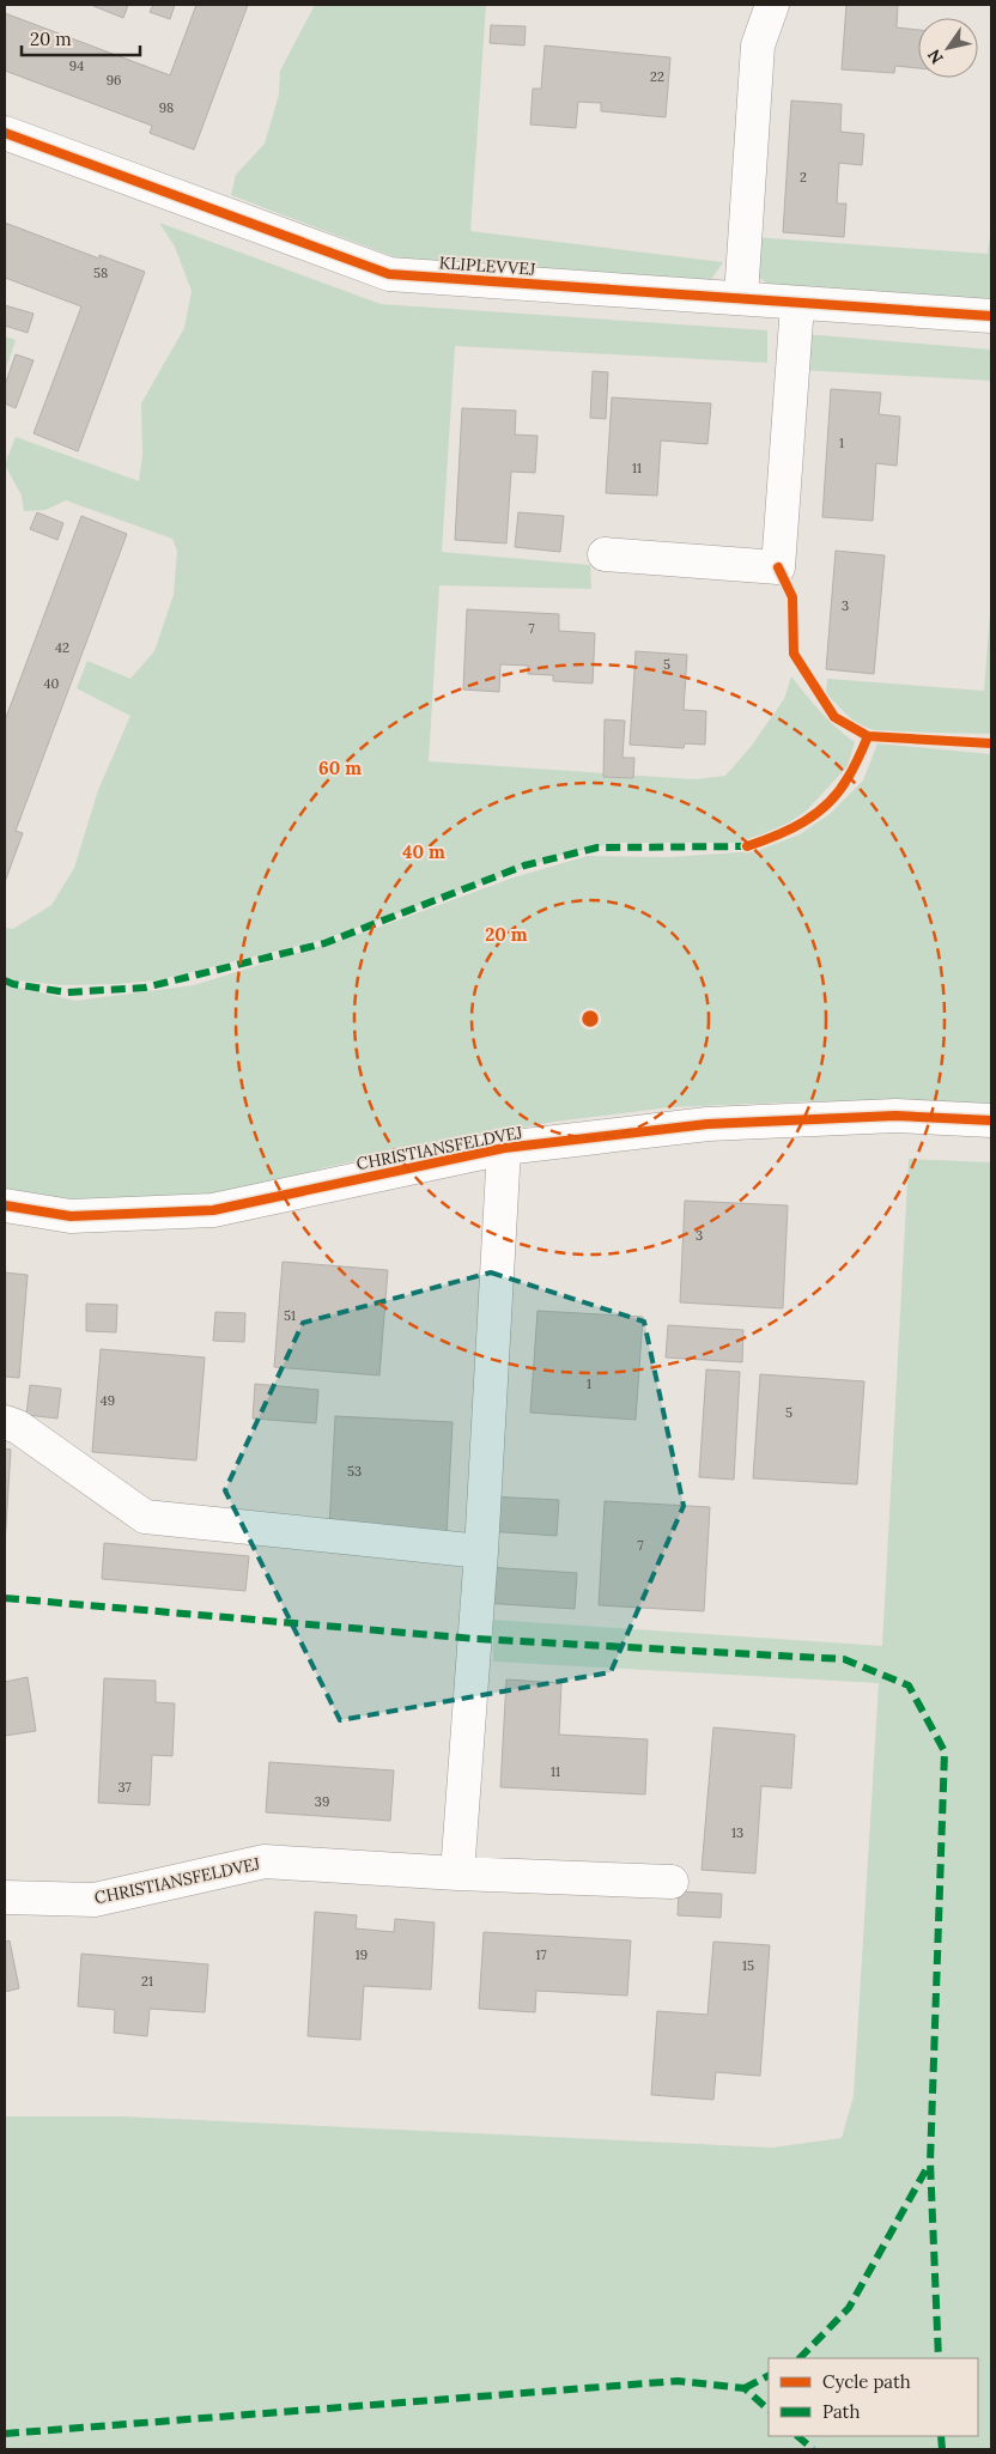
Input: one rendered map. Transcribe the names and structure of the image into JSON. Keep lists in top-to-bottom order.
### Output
{
  "streets": {
    "street": ["KLIPLEVVEJ", "CHRISTIANSFELDVEJ"]
  },
  "house_numbers": [
    "94",
    "22",
    "96",
    "98",
    "2",
    "58",
    "1",
    "11",
    "3",
    "7",
    "42",
    "5",
    "40",
    "3",
    "51",
    "1",
    "49",
    "5",
    "53",
    "7",
    "11",
    "37",
    "39",
    "13",
    "19",
    "17",
    "15",
    "21"
  ],
  "legend": ["Cycle path", "Path"],
  "scale_bar": "20 m",
  "north": "bottom left",
  "rings": ["60 m", "40 m", "20 m"]
}
